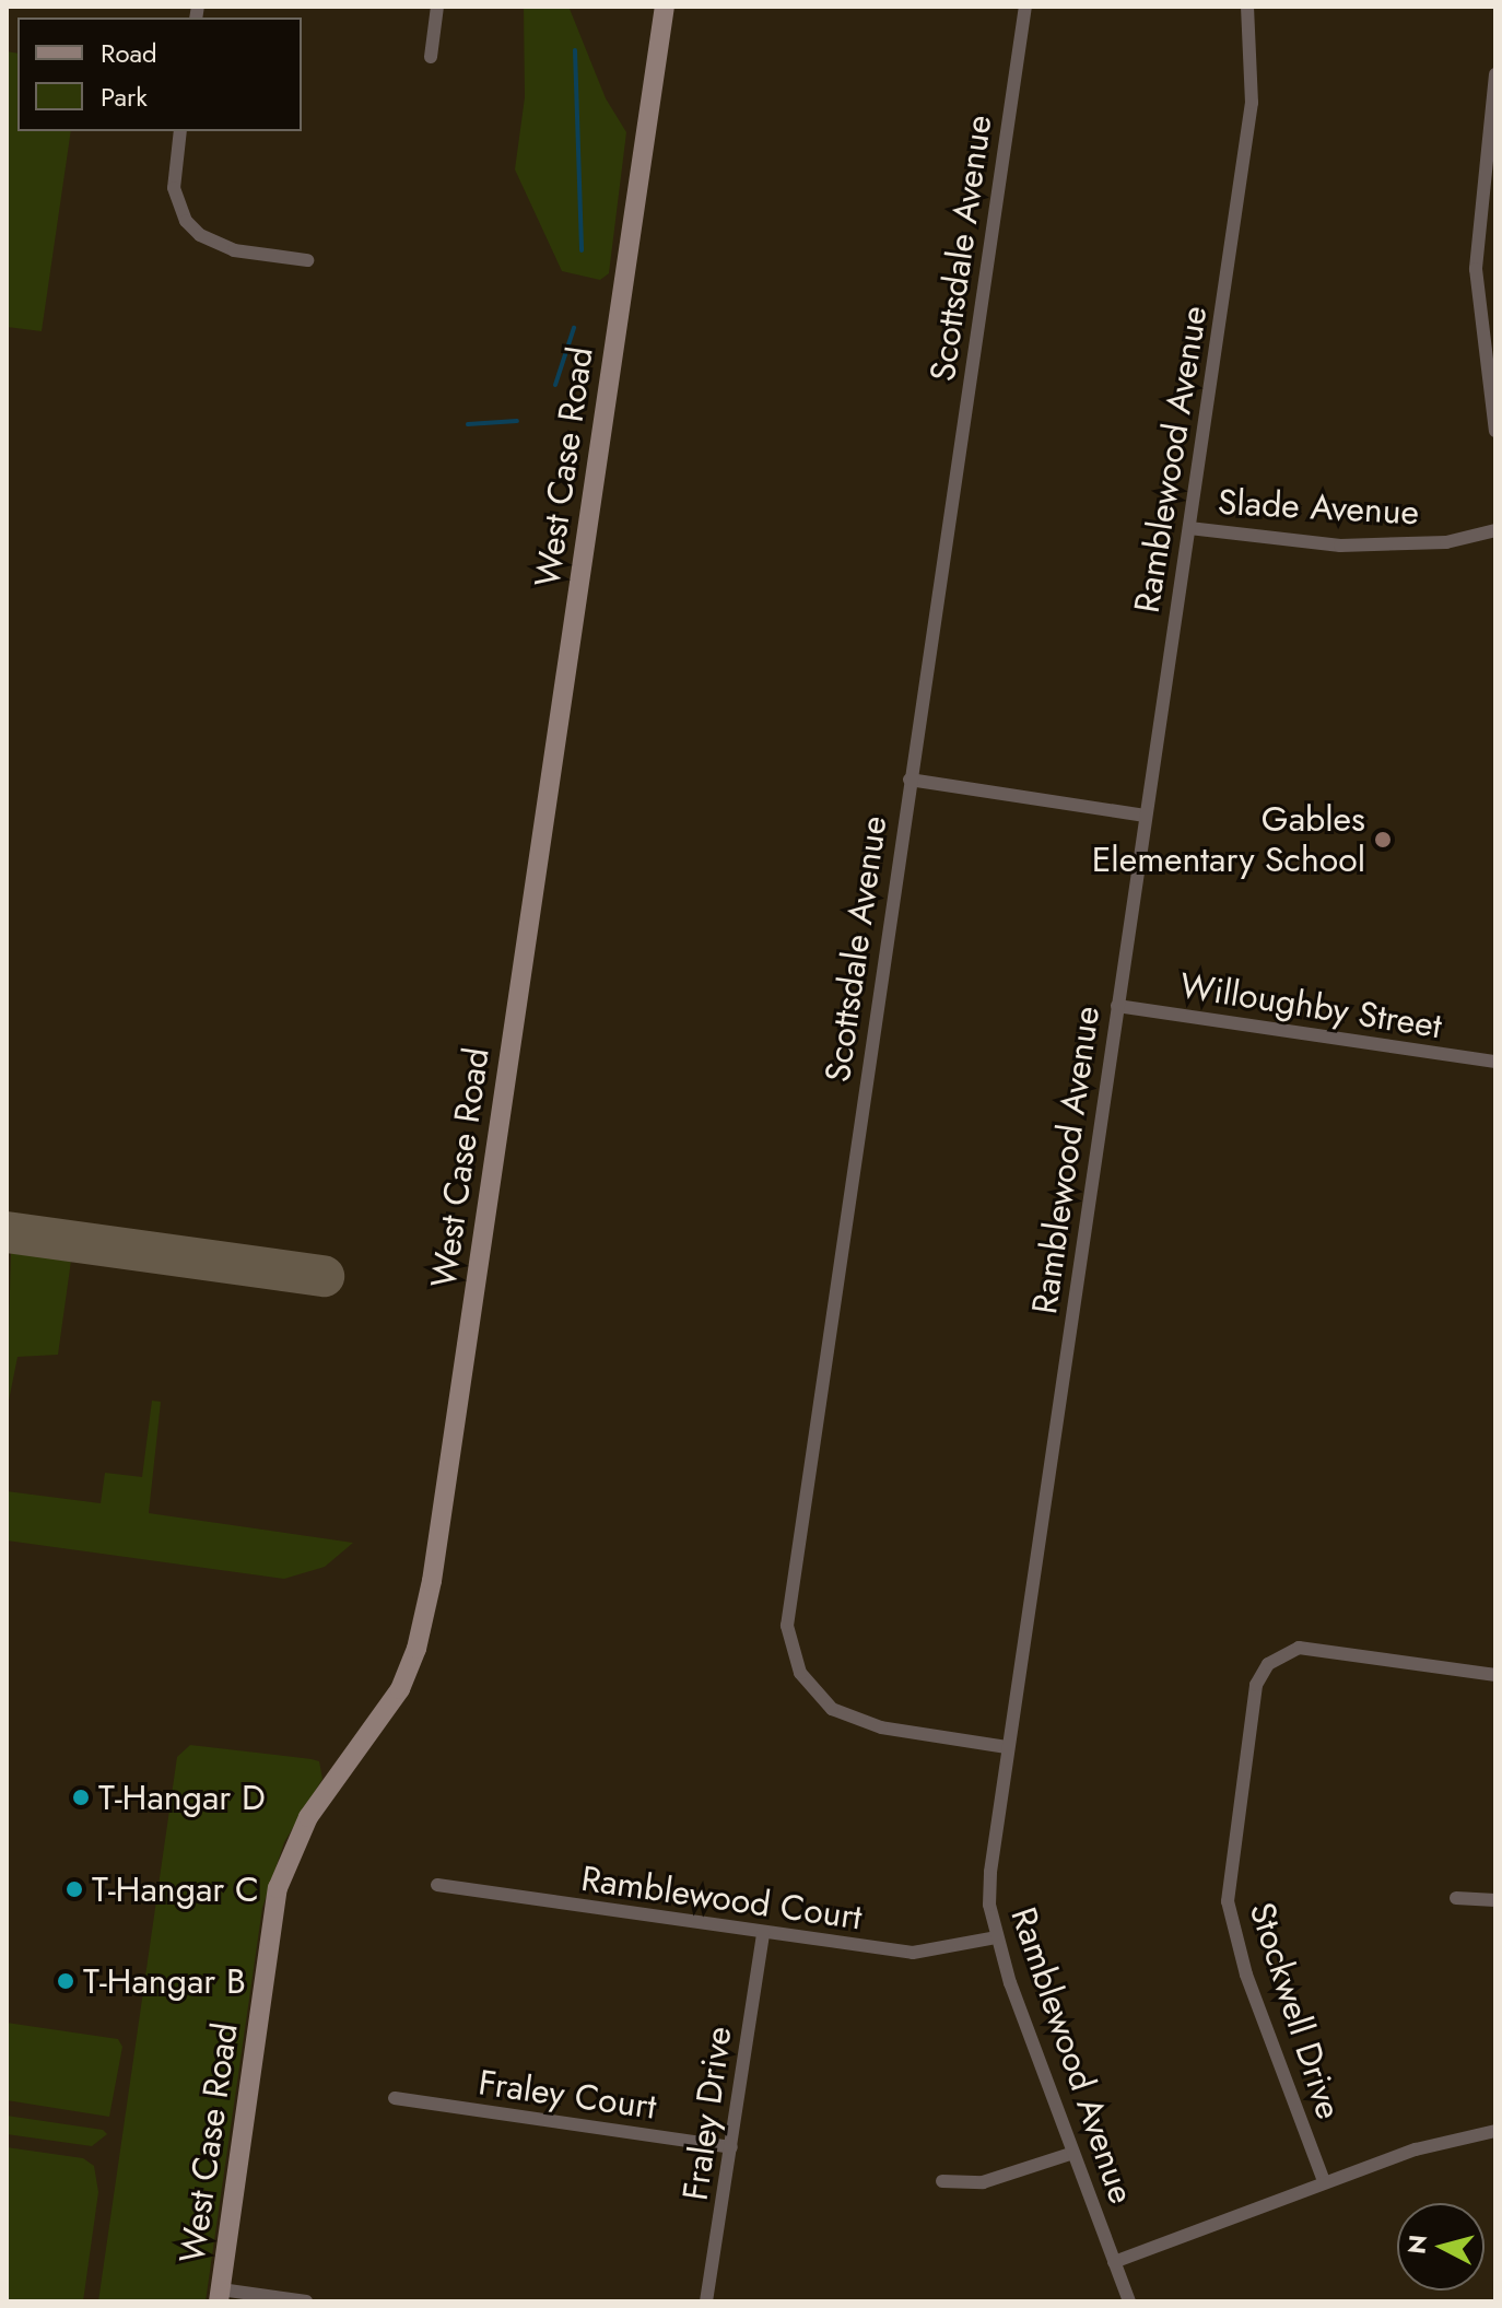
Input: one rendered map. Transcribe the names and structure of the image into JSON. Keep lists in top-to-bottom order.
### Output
{
  "streets": {
    "main road": ["West Case Road"],
    "street": [
      "Scottsdale Avenue",
      "Ramblewood Avenue",
      "Slade Avenue",
      "Willoughby Street",
      "Ramblewood Court",
      "Stockwell Drive",
      "Fraley Court",
      "Fraley Drive"
    ]
  },
  "crossings": [
    ["Scottsdale Avenue", "Ramblewood Avenue"],
    ["Ramblewood Avenue", "Slade Avenue"],
    ["Ramblewood Avenue", "Willoughby Street"],
    ["Ramblewood Avenue", "Ramblewood Court"],
    ["Ramblewood Court", "Fraley Drive"],
    ["Fraley Court", "Fraley Drive"]
  ],
  "places": [
    "Gables Elementary School",
    "T-Hangar D",
    "T-Hangar C",
    "T-Hangar B"
  ],
  "legend": ["Road", "Park"],
  "north": "left"
}
